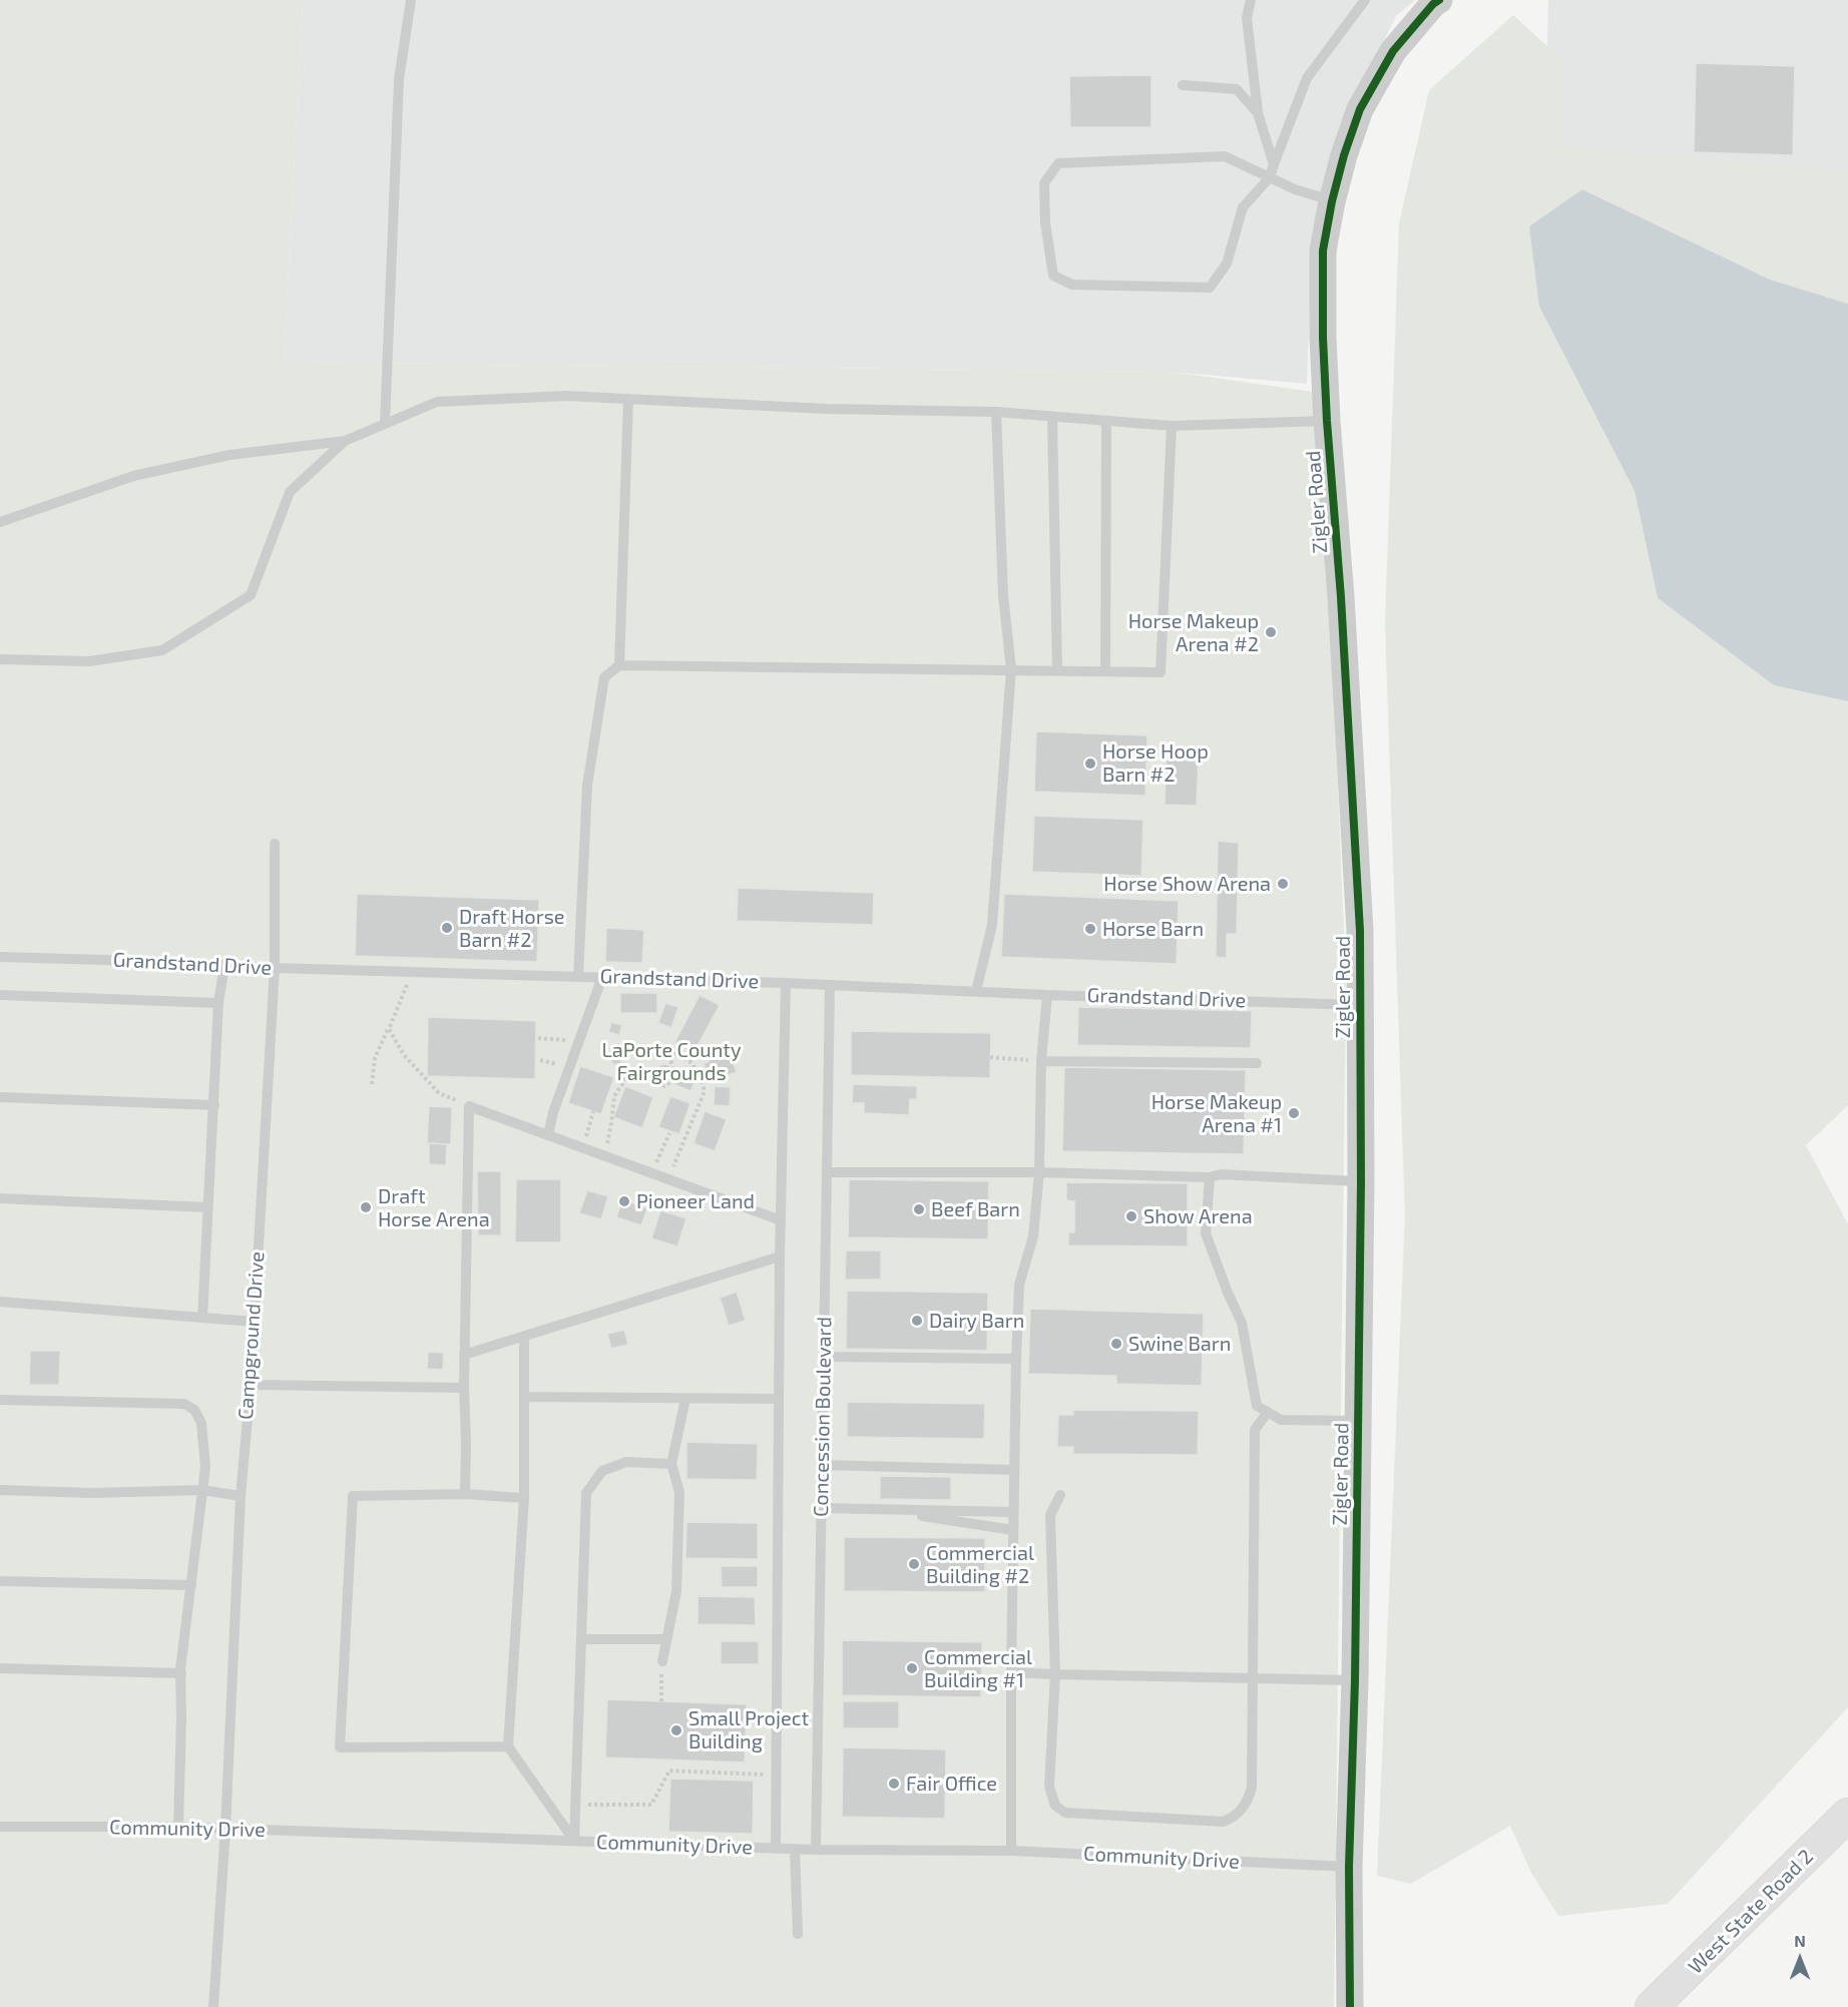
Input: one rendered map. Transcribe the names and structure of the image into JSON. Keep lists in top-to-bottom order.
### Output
{
  "streets": {
    "main road": ["West State Road 2"],
    "street": ["Zigler Road"],
    "lane": [
      "Grandstand Drive",
      "Campground Drive",
      "Concession Boulevard",
      "Community Drive"
    ]
  },
  "crossings": [
    ["Zigler Road", "Grandstand Drive"],
    ["Zigler Road", "Community Drive"],
    ["Grandstand Drive", "Campground Drive"],
    ["Grandstand Drive", "Concession Boulevard"],
    ["Campground Drive", "Community Drive"],
    ["Concession Boulevard", "Community Drive"]
  ],
  "parks": ["LaPorte County Fairgrounds"],
  "places": [
    "Horse Makeup Arena #2",
    "Horse Hoop Barn #2",
    "Horse Show Arena",
    "Draft Horse Barn #2",
    "Horse Barn",
    "Horse Makeup Arena #1",
    "Pioneer Land",
    "Draft Horse Arena",
    "Beef Barn",
    "Show Arena",
    "Dairy Barn",
    "Swine Barn",
    "Commercial Building #2",
    "Commercial Building #1",
    "Small Project Building",
    "Fair Office"
  ],
  "north": "top"
}
